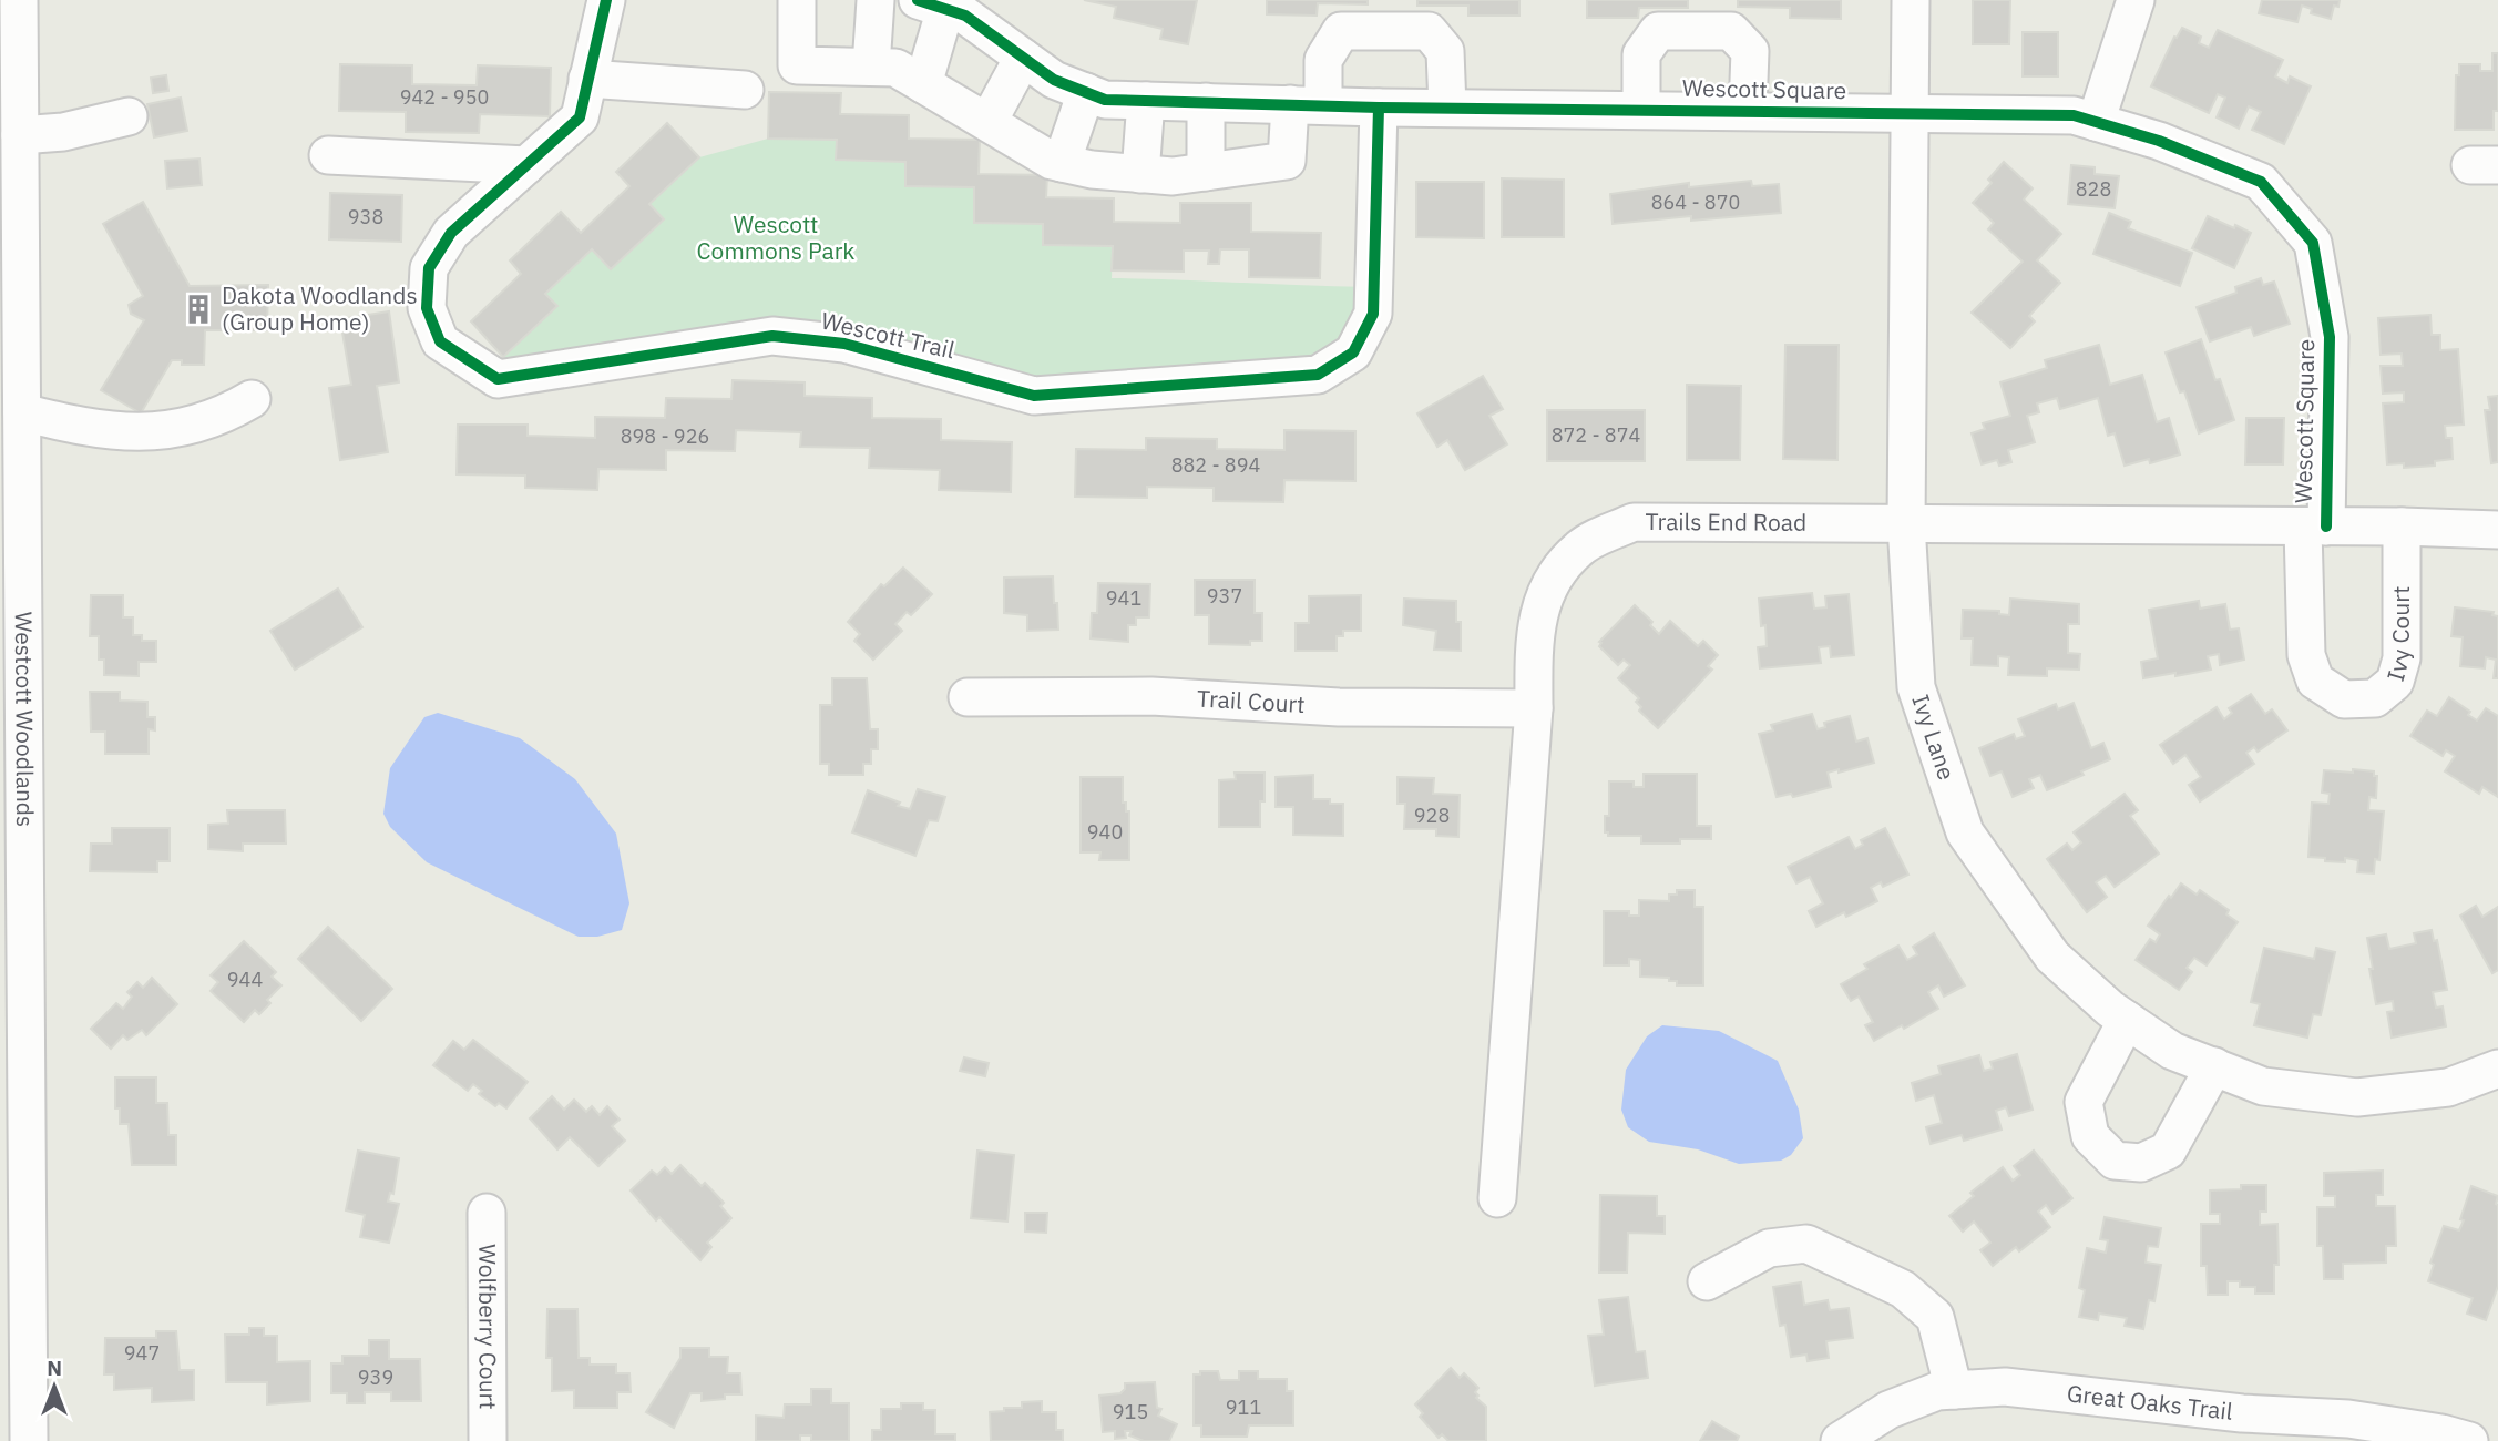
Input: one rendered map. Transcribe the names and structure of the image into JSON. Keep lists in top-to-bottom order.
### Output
{
  "streets": {
    "street": [
      "Wescott Square",
      "Wescott Trail",
      "Trails End Road",
      "Ivy Court",
      "Trail Court",
      "Westcott Woodlands",
      "Ivy Lane",
      "Wolfberry Court",
      "Great Oaks Trail"
    ]
  },
  "crossings": [
    ["Wescott Square", "Wescott Trail"],
    ["Wescott Square", "Trails End Road"],
    ["Wescott Square", "Ivy Court"],
    ["Wescott Square", "Ivy Lane"],
    ["Trails End Road", "Ivy Court"],
    ["Trails End Road", "Trail Court"],
    ["Trails End Road", "Ivy Lane"]
  ],
  "parks": ["Wescott Commons Park"],
  "places": {
    "building": ["Dakota Woodlands (Group Home)"]
  },
  "house_numbers": [
    "942 - 950",
    "828",
    "864 - 870",
    "938",
    "872 - 874",
    "898 - 926",
    "882 - 894",
    "937",
    "941",
    "928",
    "940",
    "944",
    "947",
    "939",
    "911",
    "915"
  ],
  "north": "top"
}
